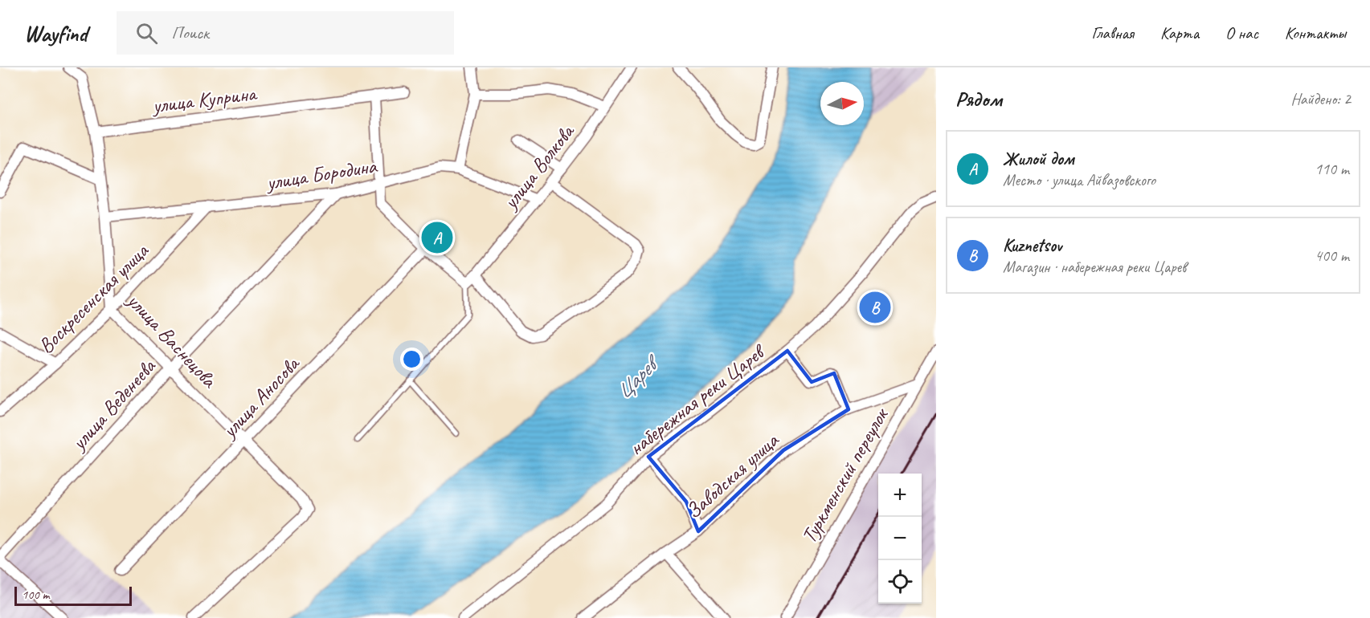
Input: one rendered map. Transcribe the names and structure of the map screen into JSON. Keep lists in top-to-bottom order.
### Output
{
  "streets": {
    "street": [
      "улица Куприна",
      "улица Волкова",
      "улица Бородина",
      "Воскресенская улица",
      "улица Васнецова",
      "улица Аносова",
      "набережная реки Царев",
      "улица Веденеева",
      "Заводская улица",
      "Туркменский переулок"
    ]
  },
  "crossings": [
    ["улица Куприна", "улица Васнецова"],
    ["улица Волкова", "улица Бородина"],
    ["улица Бородина", "Воскресенская улица"],
    ["улица Бородина", "улица Васнецова"],
    ["улица Бородина", "улица Веденеева"],
    ["Воскресенская улица", "улица Васнецова"],
    ["улица Васнецова", "улица Аносова"],
    ["улица Васнецова", "улица Веденеева"],
    ["Заводская улица", "Туркменский переулок"]
  ],
  "water": ["Царев"],
  "scale_bar": "100 m",
  "north": "right",
  "page": {
    "header": "Wayfind",
    "search": "Поиск",
    "nav": [
      "Главная",
      "Карта",
      "О нас",
      "Контакты"
    ],
    "heading": ["Рядом", "Найдено: 2"],
    "list": [
      {
        "mark": "A",
        "name": "Жилой дом",
        "note": "Место · улица Айвазовского",
        "value": "110 m"
      },
      {
        "mark": "B",
        "name": "Kuznetsov",
        "note": "Магазин · набережная реки Царев",
        "value": "400 m"
      }
    ],
    "pins": ["A", "B"],
    "map_buttons": ["+", "−"],
    "scale": "100 m"
  }
}
